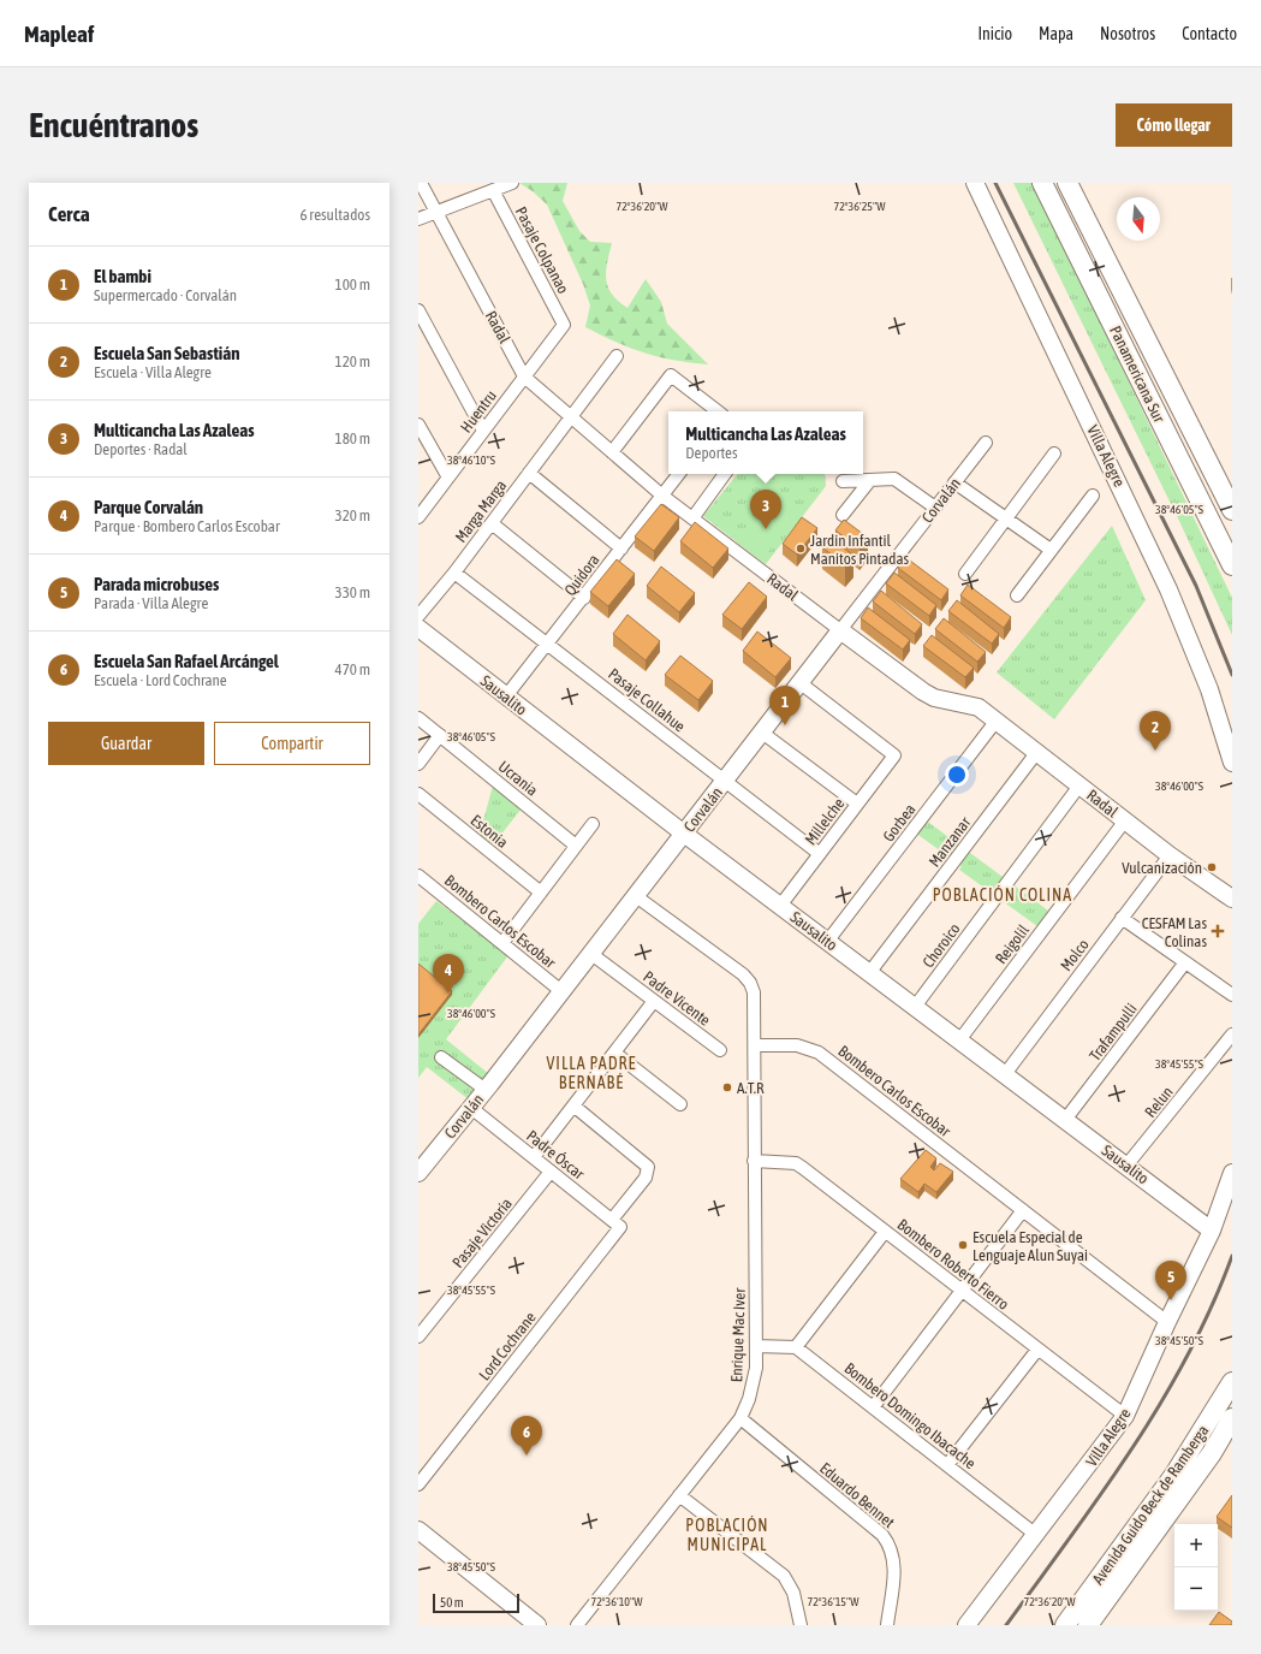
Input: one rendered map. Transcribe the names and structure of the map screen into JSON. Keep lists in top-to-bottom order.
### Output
{
  "streets": {
    "main road": ["Panamericana Sur", "Avenida Guido Beck de Ramberga"],
    "street": [
      "Pasaje Colpanao",
      "Radal",
      "Huentru",
      "Villa Alegre",
      "Corvalán",
      "Marga Marga",
      "Quidora",
      "Sausalito",
      "Pasaje Collahue",
      "Ucrania",
      "Millelche",
      "Gorbea",
      "Estonia",
      "Manzanar",
      "Bombero Carlos Escobar",
      "Reigolil",
      "Choroico",
      "Molco",
      "Padre Vicente",
      "Trafampulli",
      "Relun",
      "Padre Óscar",
      "Pasaje Victoria",
      "Bombero Roberto Fierro",
      "Enrique Mac Iver",
      "Lord Cochrane",
      "Bombero Domingo Ibacache",
      "Eduardo Bennet"
    ]
  },
  "crossings": [
    ["Pasaje Colpanao", "Huentru"],
    ["Radal", "Huentru"],
    ["Radal", "Corvalán"],
    ["Radal", "Marga Marga"],
    ["Radal", "Quidora"],
    ["Radal", "Gorbea"],
    ["Radal", "Manzanar"],
    ["Radal", "Reigolil"],
    ["Radal", "Choroico"],
    ["Radal", "Molco"],
    ["Villa Alegre", "Sausalito"],
    ["Villa Alegre", "Bombero Carlos Escobar"],
    ["Villa Alegre", "Bombero Roberto Fierro"],
    ["Villa Alegre", "Bombero Domingo Ibacache"],
    ["Corvalán", "Sausalito"],
    ["Corvalán", "Pasaje Collahue"],
    ["Corvalán", "Millelche"],
    ["Corvalán", "Bombero Carlos Escobar"],
    ["Corvalán", "Padre Vicente"],
    ["Corvalán", "Padre Óscar"],
    ["Marga Marga", "Pasaje Collahue"],
    ["Quidora", "Sausalito"],
    ["Quidora", "Pasaje Collahue"],
    ["Sausalito", "Millelche"],
    ["Sausalito", "Gorbea"],
    ["Sausalito", "Manzanar"],
    ["Sausalito", "Reigolil"],
    ["Sausalito", "Choroico"],
    ["Sausalito", "Molco"],
    ["Sausalito", "Trafampulli"],
    ["Sausalito", "Relun"],
    ["Pasaje Collahue", "Millelche"],
    ["Bombero Carlos Escobar", "Enrique Mac Iver"],
    ["Padre Óscar", "Pasaje Victoria"],
    ["Padre Óscar", "Lord Cochrane"],
    ["Bombero Roberto Fierro", "Enrique Mac Iver"],
    ["Enrique Mac Iver", "Eduardo Bennet"]
  ],
  "districts": ["POBLACIÓN COLINA", "VILLA PADRE BERNABÉ", "POBLACIÓN MUNICIPAL"],
  "places": {
    "other": [
      "Jardin Infantil Manitos Pintadas",
      "Vulcanización",
      "A.T.R",
      "Escuela Especial de Lenguaje Alun Suyai"
    ],
    "health": ["CESFAM Las Colinas"]
  },
  "scale_bar": "50 m",
  "north": "bottom",
  "page": {
    "header": "Mapleaf",
    "nav": [
      "Inicio",
      "Mapa",
      "Nosotros",
      "Contacto"
    ],
    "buttons": [
      "Cómo llegar",
      ["Guardar", "Compartir"]
    ],
    "title": "Encuéntranos",
    "heading": ["Cerca", "6 resultados"],
    "list": [
      {
        "mark": "1",
        "name": "El bambi",
        "note": "Supermercado · Corvalán",
        "value": "100 m"
      },
      {
        "mark": "2",
        "name": "Escuela San Sebastián",
        "note": "Escuela · Villa Alegre",
        "value": "120 m"
      },
      {
        "mark": "3",
        "name": "Multicancha Las Azaleas",
        "note": "Deportes · Radal",
        "value": "180 m"
      },
      {
        "mark": "4",
        "name": "Parque Corvalán",
        "note": "Parque · Bombero Carlos Escobar",
        "value": "320 m"
      },
      {
        "mark": "5",
        "name": "Parada microbuses",
        "note": "Parada · Villa Alegre",
        "value": "330 m"
      },
      {
        "mark": "6",
        "name": "Escuela San Rafael Arcángel",
        "note": "Escuela · Lord Cochrane",
        "value": "470 m"
      }
    ],
    "popup": ["Multicancha Las Azaleas", "Deportes"],
    "pins": [
      "3",
      "1",
      "2",
      "4",
      "5",
      "6"
    ],
    "map_buttons": ["+", "−"],
    "scale": "50 m"
  },
  "coordinates": [
    "72°36'20\"W",
    "72°36'25\"W",
    "38°46'10\"S",
    "38°46'05\"S",
    "38°46'00\"S",
    "38°45'55\"S",
    "38°45'50\"S",
    "72°36'10\"W",
    "72°36'15\"W"
  ]
}
